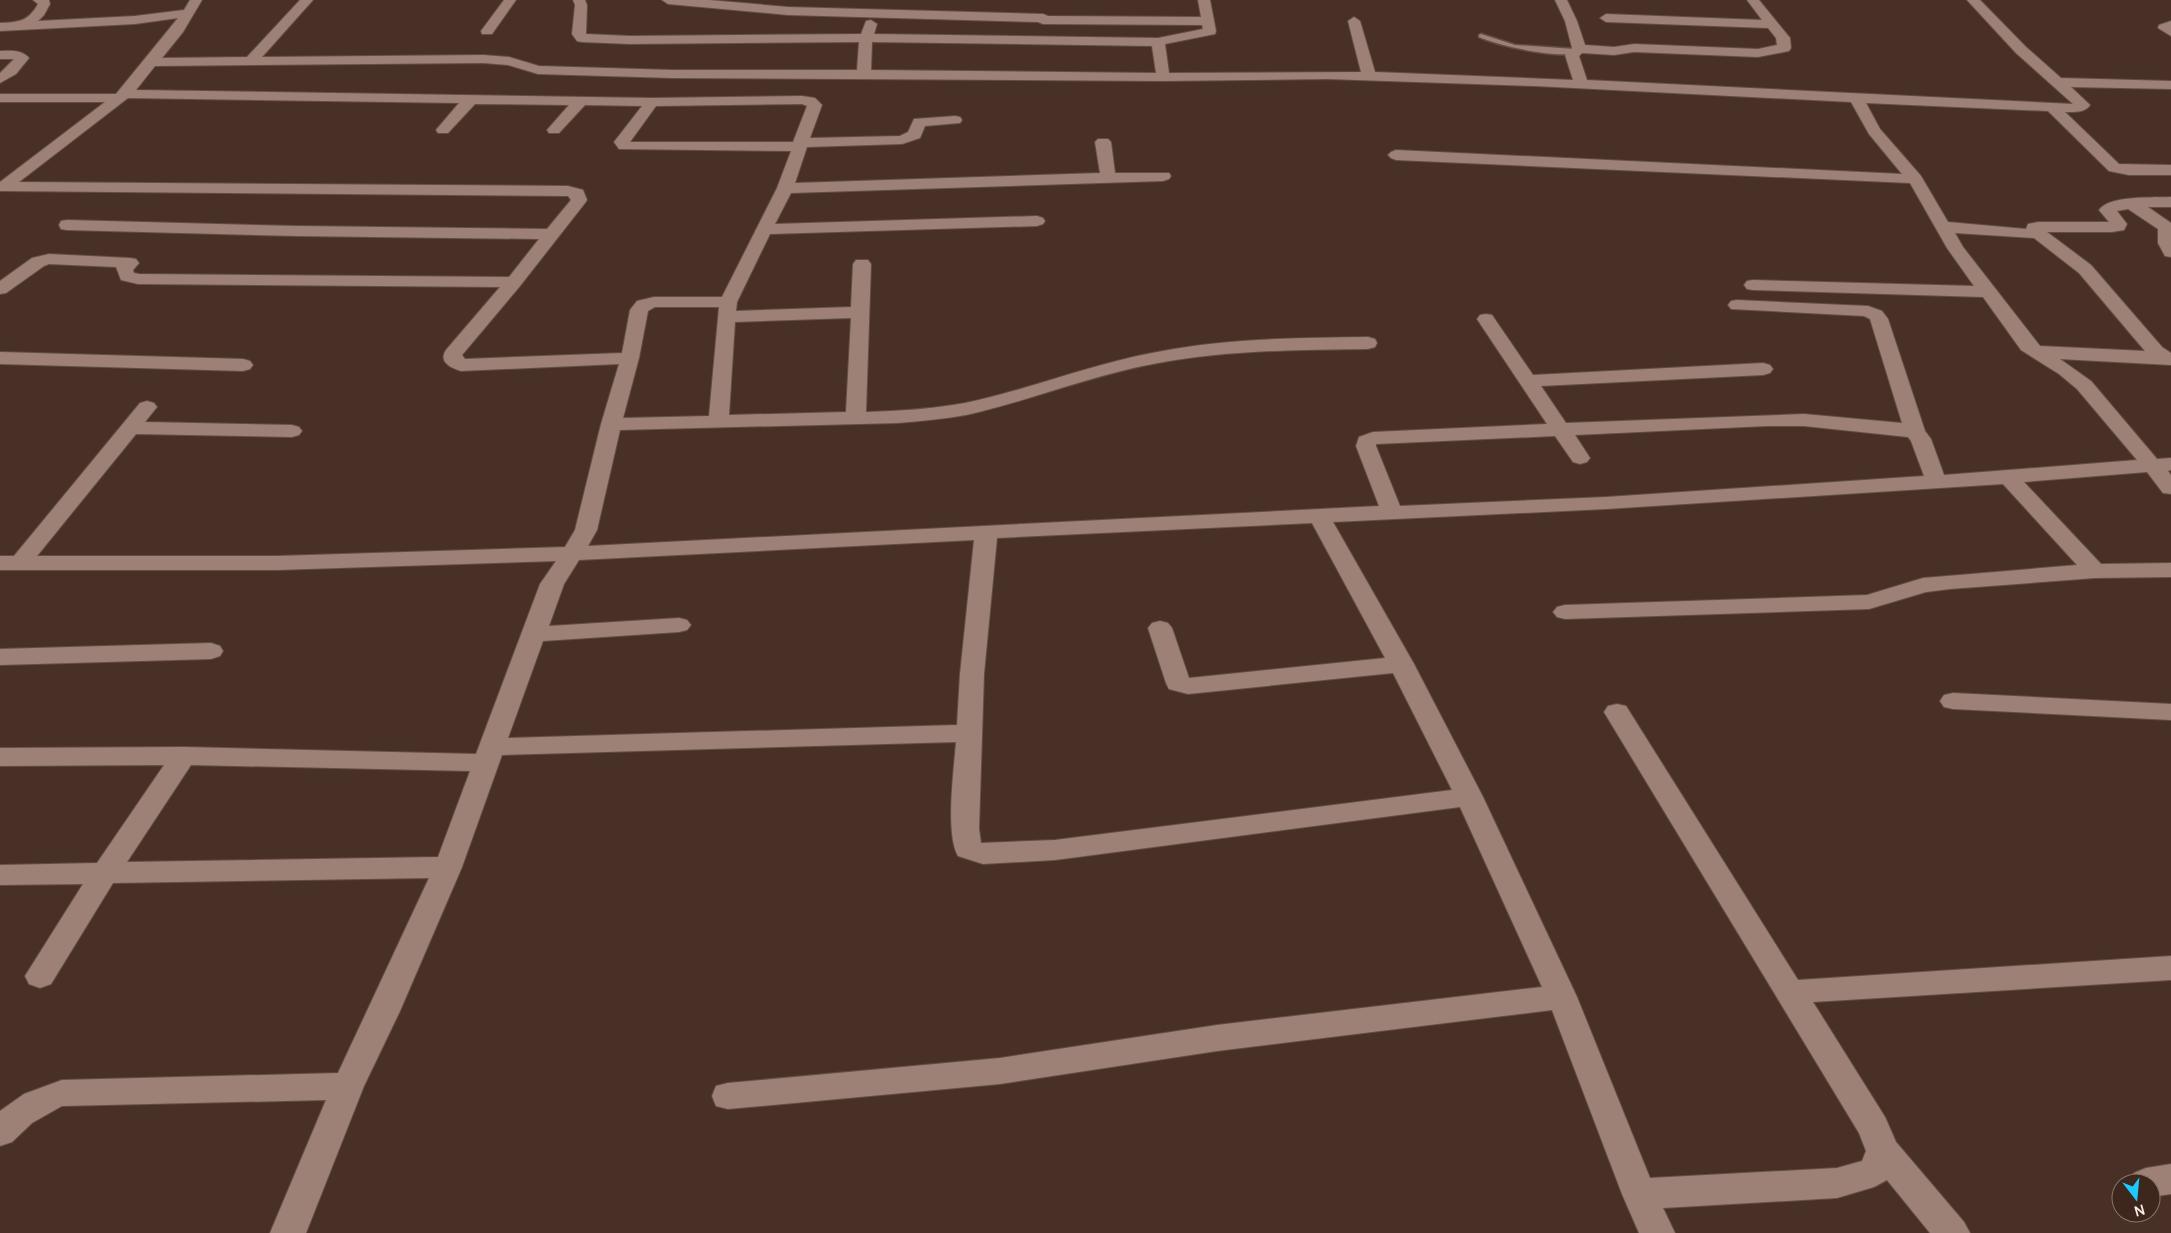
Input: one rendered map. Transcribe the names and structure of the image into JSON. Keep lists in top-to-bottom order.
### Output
{
  "north": "bottom"
}
